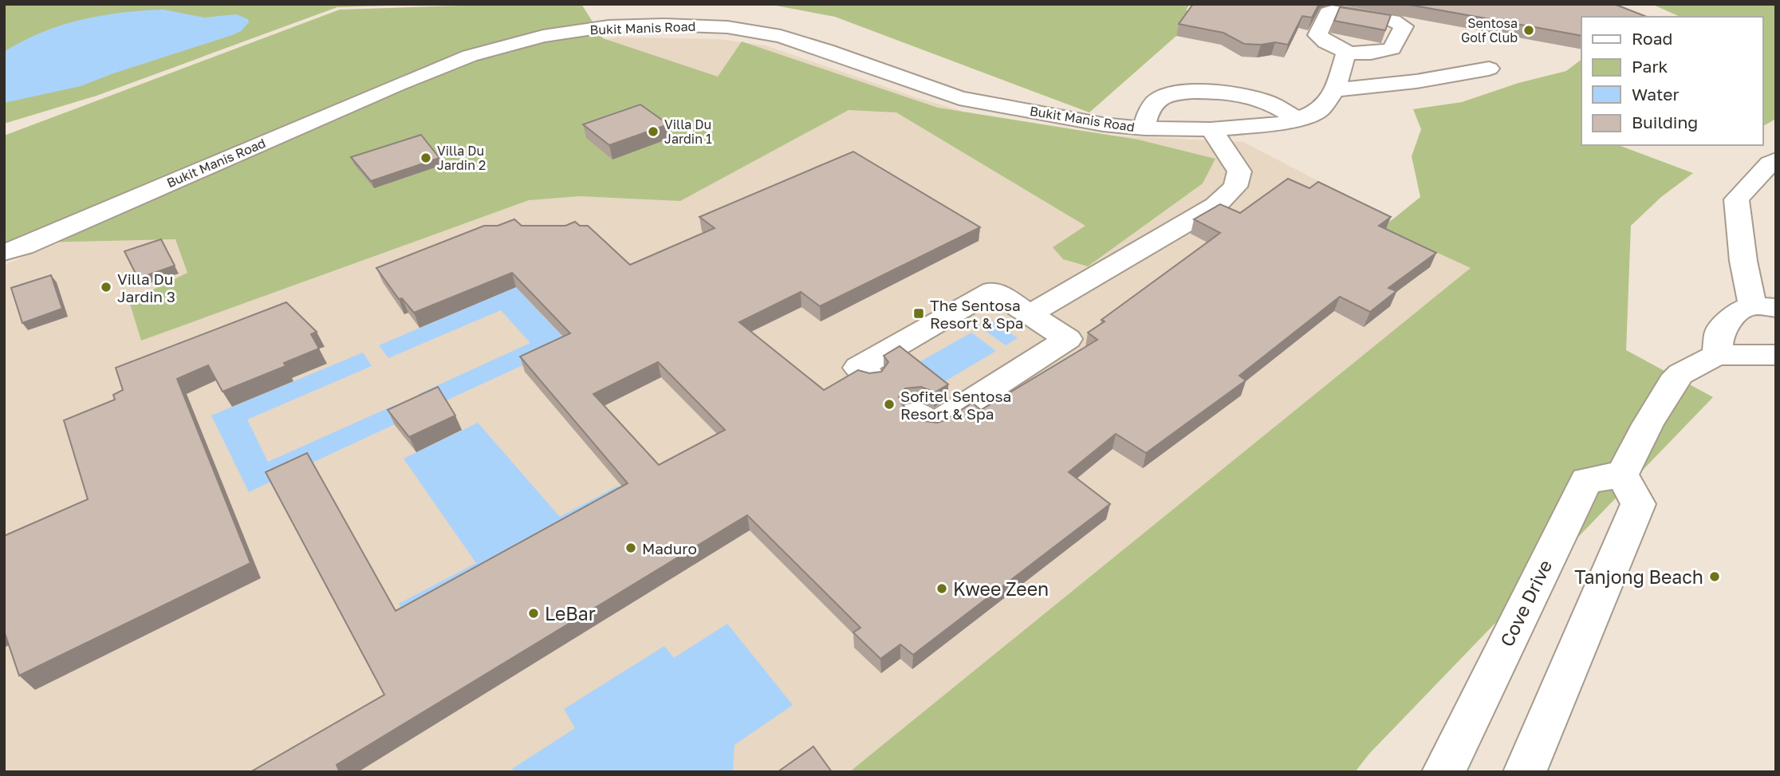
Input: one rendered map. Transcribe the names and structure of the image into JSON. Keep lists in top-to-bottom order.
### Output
{
  "streets": {
    "street": ["Bukit Manis Road", "Cove Drive"]
  },
  "places": {
    "other": [
      "Sentosa Golf Club",
      "Villa Du Jardin 1",
      "Villa Du Jardin 2",
      "Villa Du Jardin 3",
      "Sofitel Sentosa Resort & Spa",
      "Maduro",
      "Tanjong Beach",
      "Kwee Zeen",
      "LeBar"
    ],
    "transit": ["The Sentosa Resort & Spa"]
  },
  "legend": [
    "Road",
    "Park",
    "Water",
    "Building"
  ]
}
